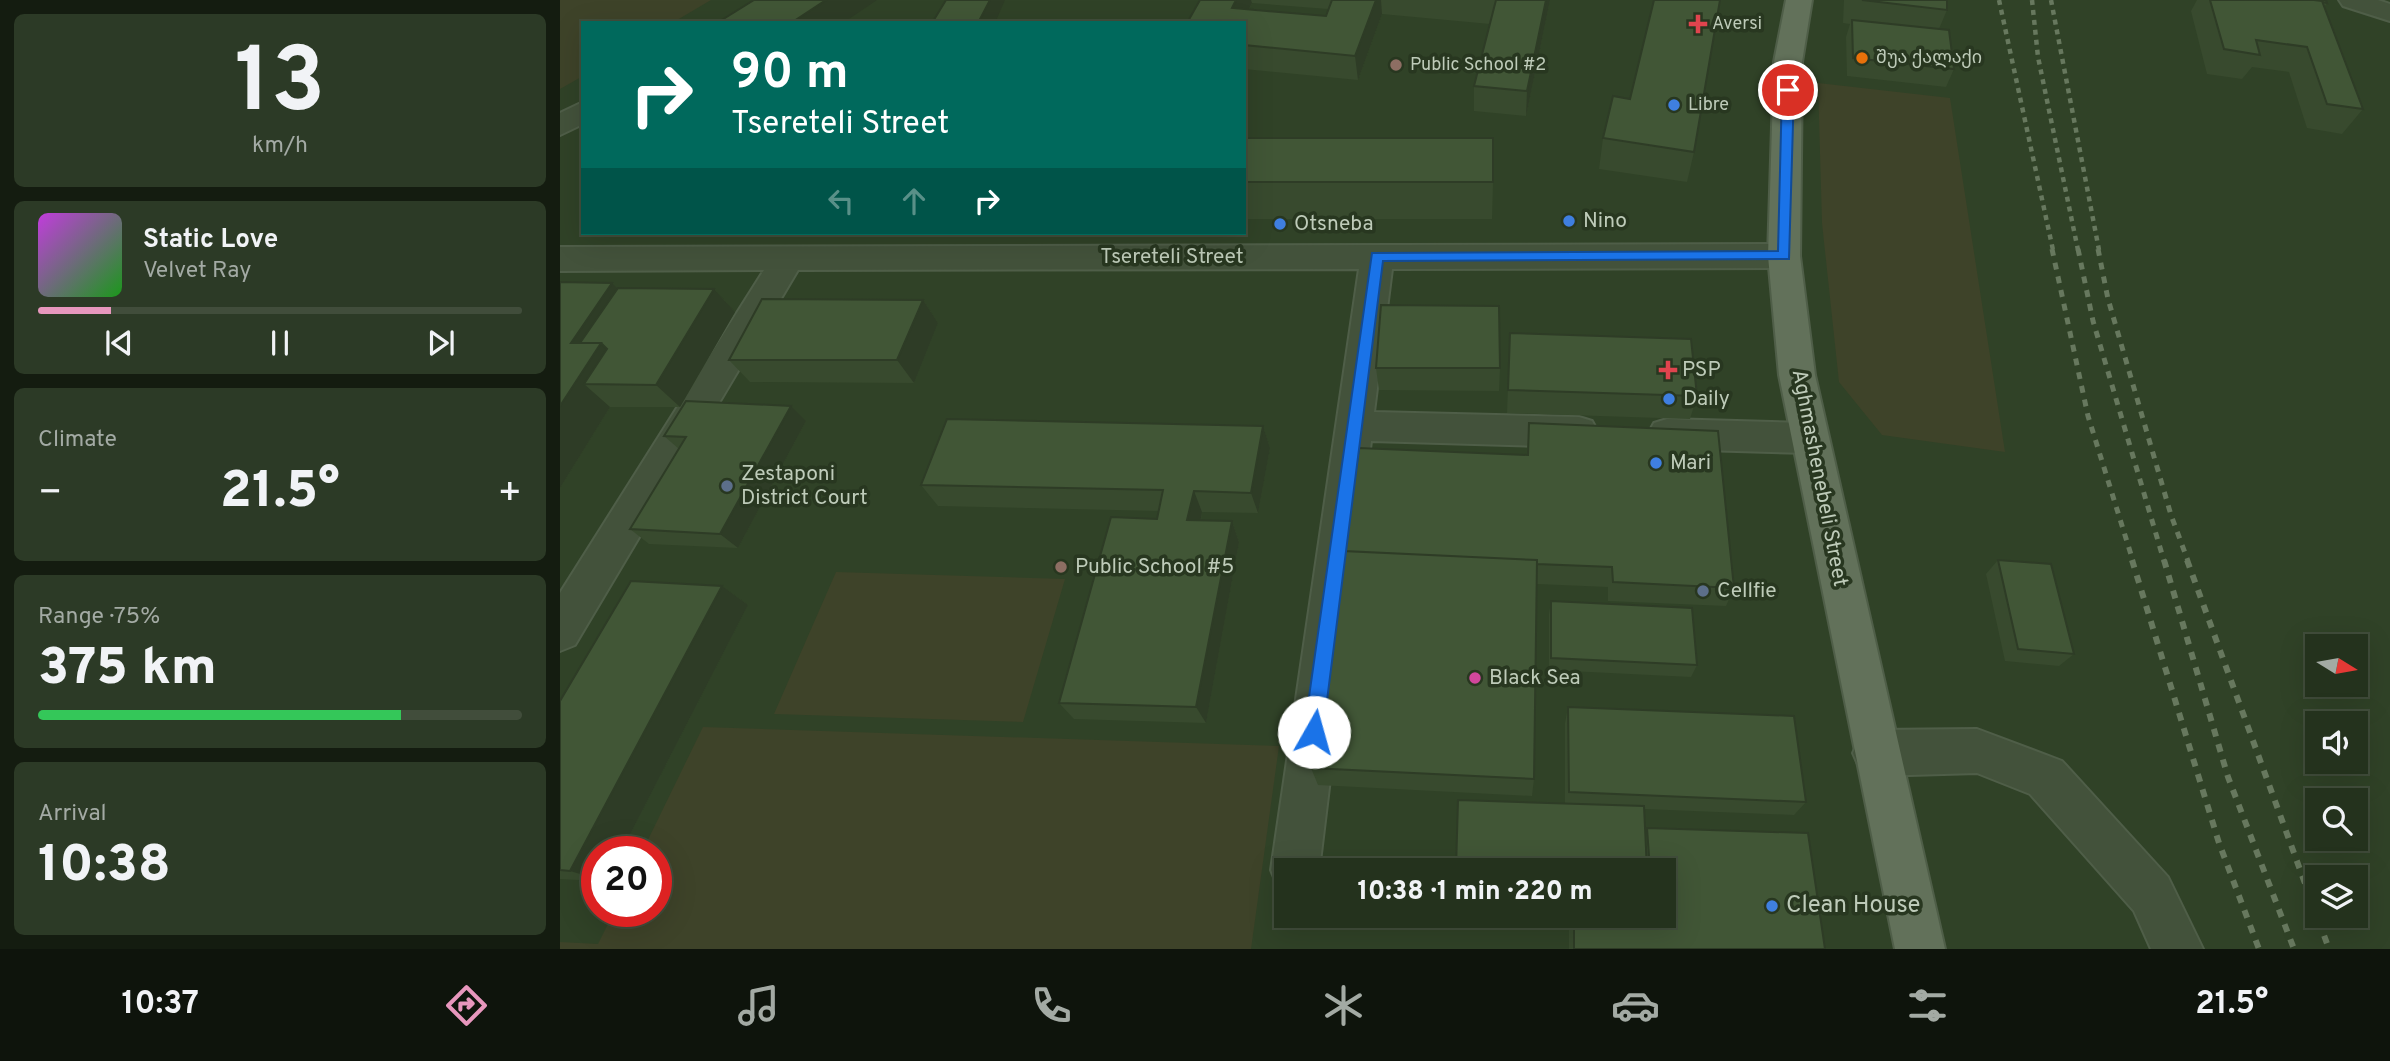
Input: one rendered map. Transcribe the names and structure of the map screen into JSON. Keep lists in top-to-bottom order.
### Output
{
  "streets": {
    "main road": ["Aghmashenebeli Street"],
    "street": ["Tsereteli Street"]
  },
  "crossings": [
    ["Tsereteli Street", "Aghmashenebeli Street"]
  ],
  "places": {
    "health": ["Aversi", "PSP"],
    "other": [
      "შუა ქალაქი",
      "Public School #2",
      "Libre",
      "Nino",
      "Otsneba",
      "Daily",
      "Mari",
      "Zestaponi District Court",
      "Public School #5",
      "Cellfie",
      "Black Sea",
      "Clean House"
    ]
  },
  "north": "right",
  "page": {
    "tile": [
      ["13", "km/h"],
      "Climate",
      ["Range · 75%", "375 km"],
      ["Arrival", "10:38"]
    ],
    "turn": ["90 m", "Tsereteli Street"],
    "song": ["Static Love", "Velvet Ray"],
    "heat": ["−", "21.5°", "+"],
    "limit": "20",
    "trip": "10:38 · 1 min · 220 m",
    "tabs": ["10:37", "21.5°"]
  }
}
